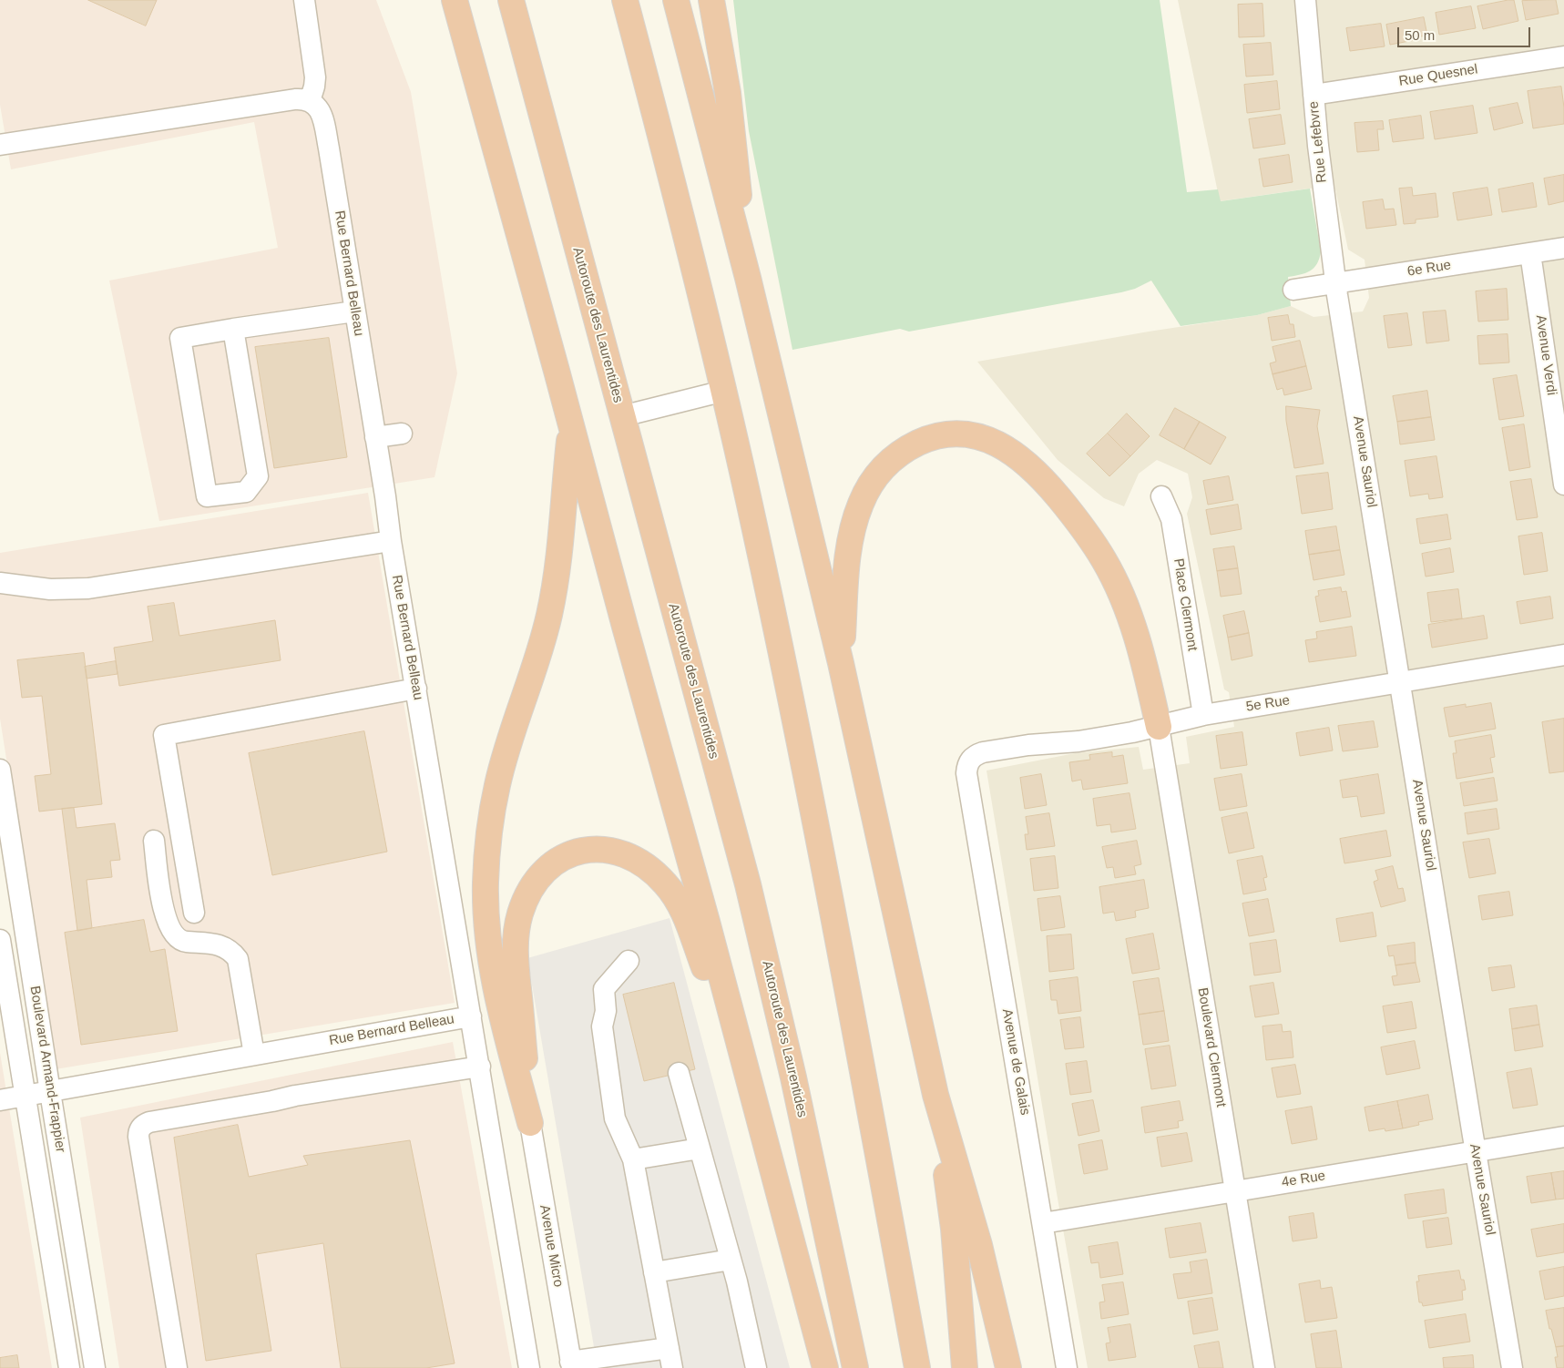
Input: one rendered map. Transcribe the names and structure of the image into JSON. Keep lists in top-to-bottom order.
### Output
{
  "streets": {
    "highway": ["Autoroute des Laurentides"],
    "street": [
      "Rue Quesnel",
      "Rue Lefebvre",
      "6e Rue",
      "Rue Bernard Belleau",
      "Avenue Verdi",
      "Avenue Sauriol",
      "Place Clermont",
      "5e Rue",
      "Boulevard Clermont",
      "Avenue de Galais",
      "Boulevard Armand-Frappier",
      "4e Rue",
      "Avenue Micro"
    ]
  },
  "crossings": [
    ["Rue Quesnel", "Rue Lefebvre"],
    ["Rue Lefebvre", "6e Rue"],
    ["Rue Lefebvre", "Avenue Sauriol"],
    ["6e Rue", "Avenue Verdi"],
    ["6e Rue", "Avenue Sauriol"],
    ["Rue Bernard Belleau", "Boulevard Armand-Frappier"],
    ["Avenue Sauriol", "5e Rue"],
    ["Avenue Sauriol", "4e Rue"],
    ["Place Clermont", "5e Rue"],
    ["5e Rue", "Boulevard Clermont"],
    ["5e Rue", "Avenue de Galais"],
    ["Boulevard Clermont", "4e Rue"],
    ["Avenue de Galais", "4e Rue"]
  ],
  "scale_bar": "50 m"
}
